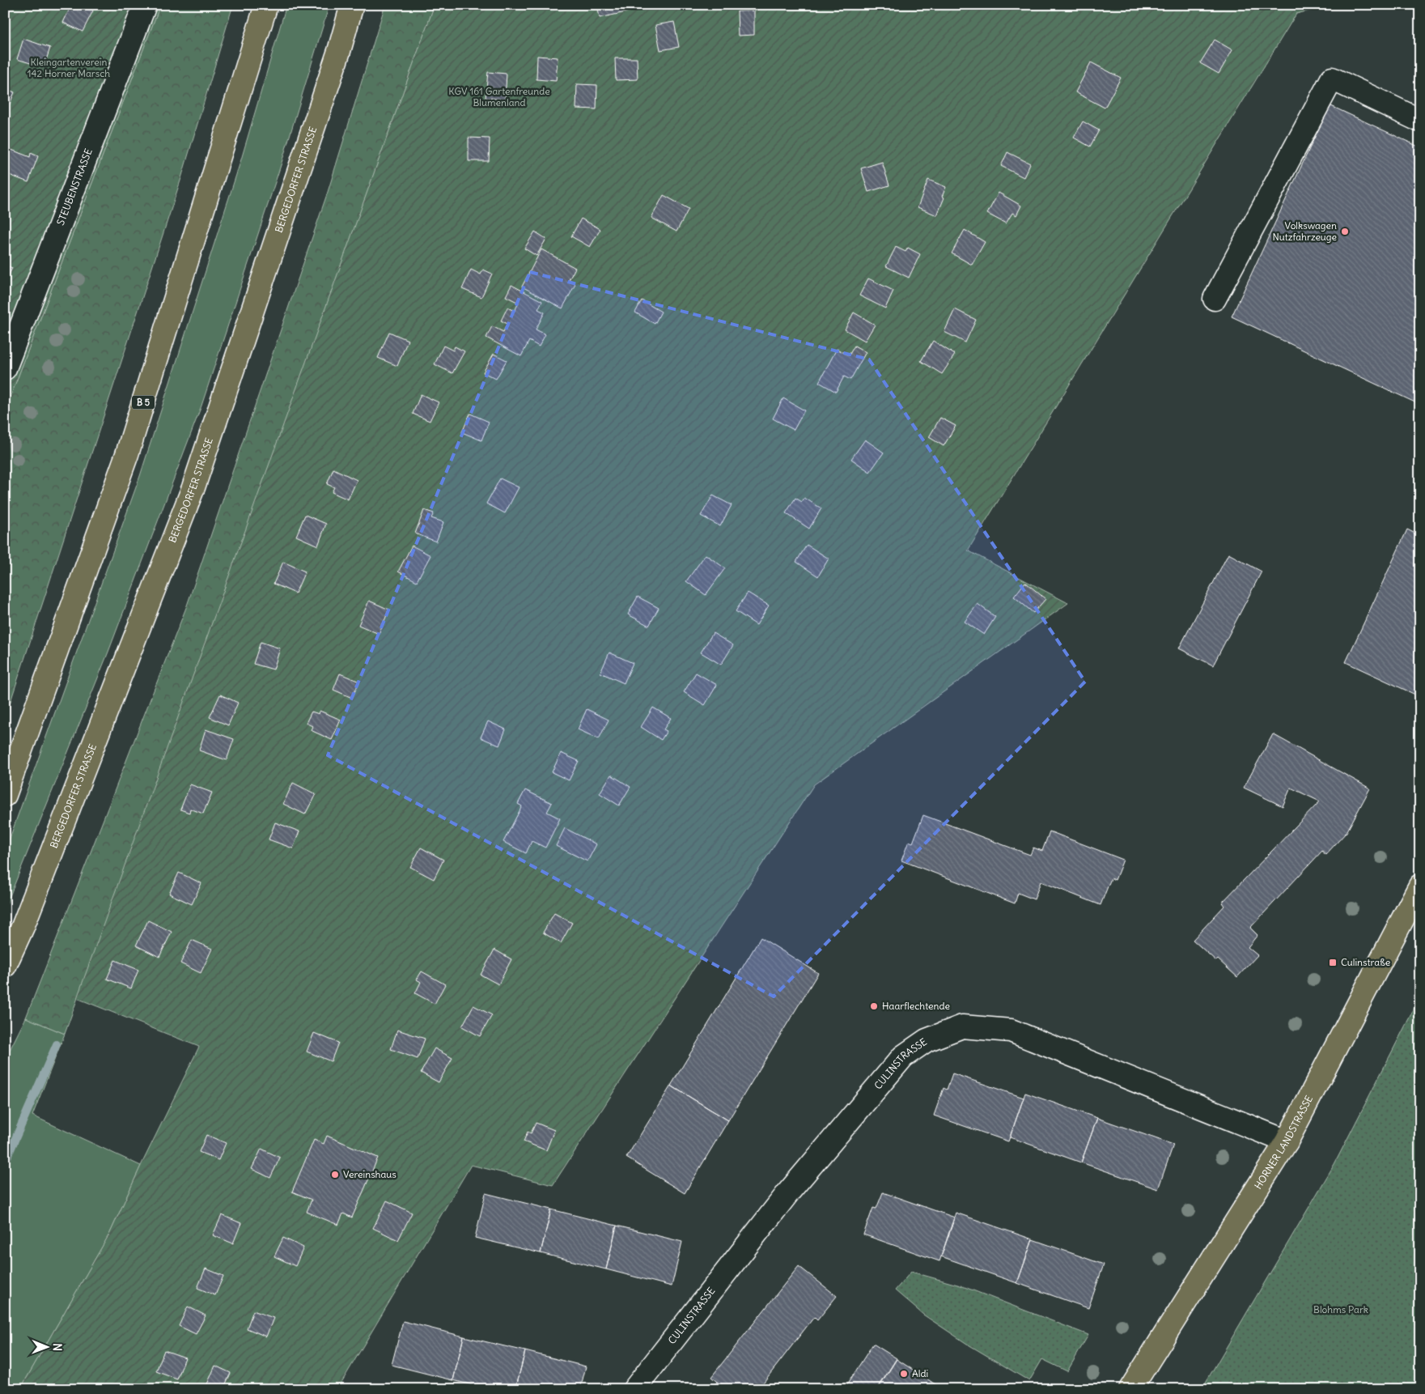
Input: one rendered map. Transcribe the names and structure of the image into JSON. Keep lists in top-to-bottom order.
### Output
{
  "streets": {
    "main road": ["BERGEDORFER STRASSE", "B 5", "HORNER LANDSTRASSE"],
    "street": ["STEUBENSTRASSE", "CULINSTRASSE"]
  },
  "crossings": [
    ["CULINSTRASSE", "HORNER LANDSTRASSE"]
  ],
  "parks": ["Kleingartenverein 142 Horner Marsch", "KGV 161 Gartenfreunde Blumenland", "Blohms Park"],
  "places": {
    "other": [
      "Volkswagen Nutzfahrzeuge",
      "Haarflechtende",
      "Vereinshaus",
      "Aldi"
    ],
    "transit": ["Culinstraße"]
  },
  "north": "right"
}
